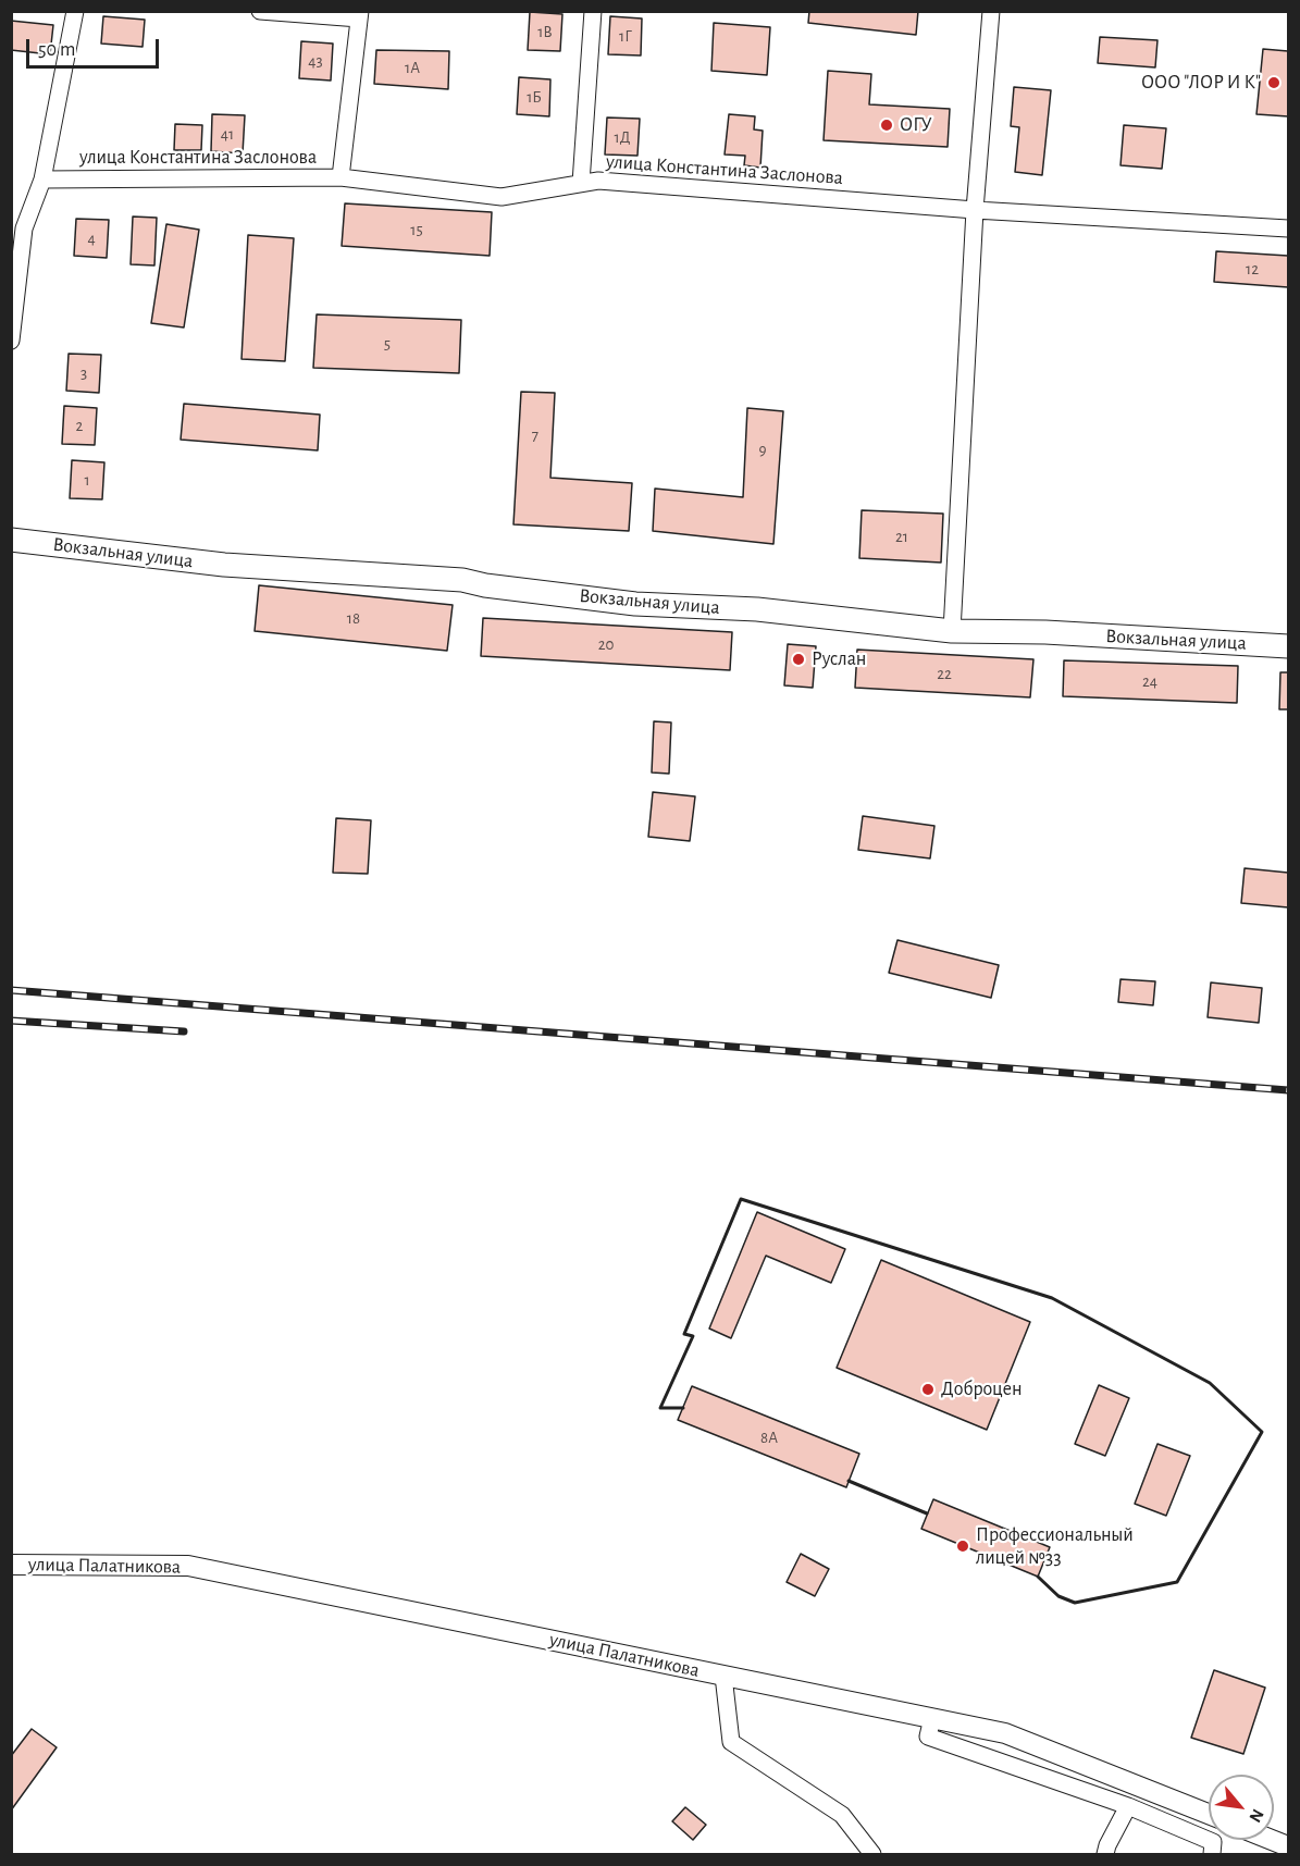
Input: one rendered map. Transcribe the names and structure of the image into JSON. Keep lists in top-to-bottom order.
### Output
{
  "streets": {
    "main road": ["Вокзальная улица"],
    "street": ["улица Константина Заслонова", "улица Палатникова"]
  },
  "places": [
    "ООО \"ЛОР И К\"",
    "ОГУ",
    "Руслан",
    "Доброцен",
    "Профессиональный лицей №33"
  ],
  "house_numbers": [
    "1В",
    "1Г",
    "43",
    "1А",
    "1Б",
    "41",
    "1Д",
    "15",
    "4",
    "12",
    "5",
    "3",
    "2",
    "7",
    "9",
    "1",
    "21",
    "18",
    "20",
    "22",
    "24",
    "8А"
  ],
  "scale_bar": "50 m",
  "north": "bottom right"
}
